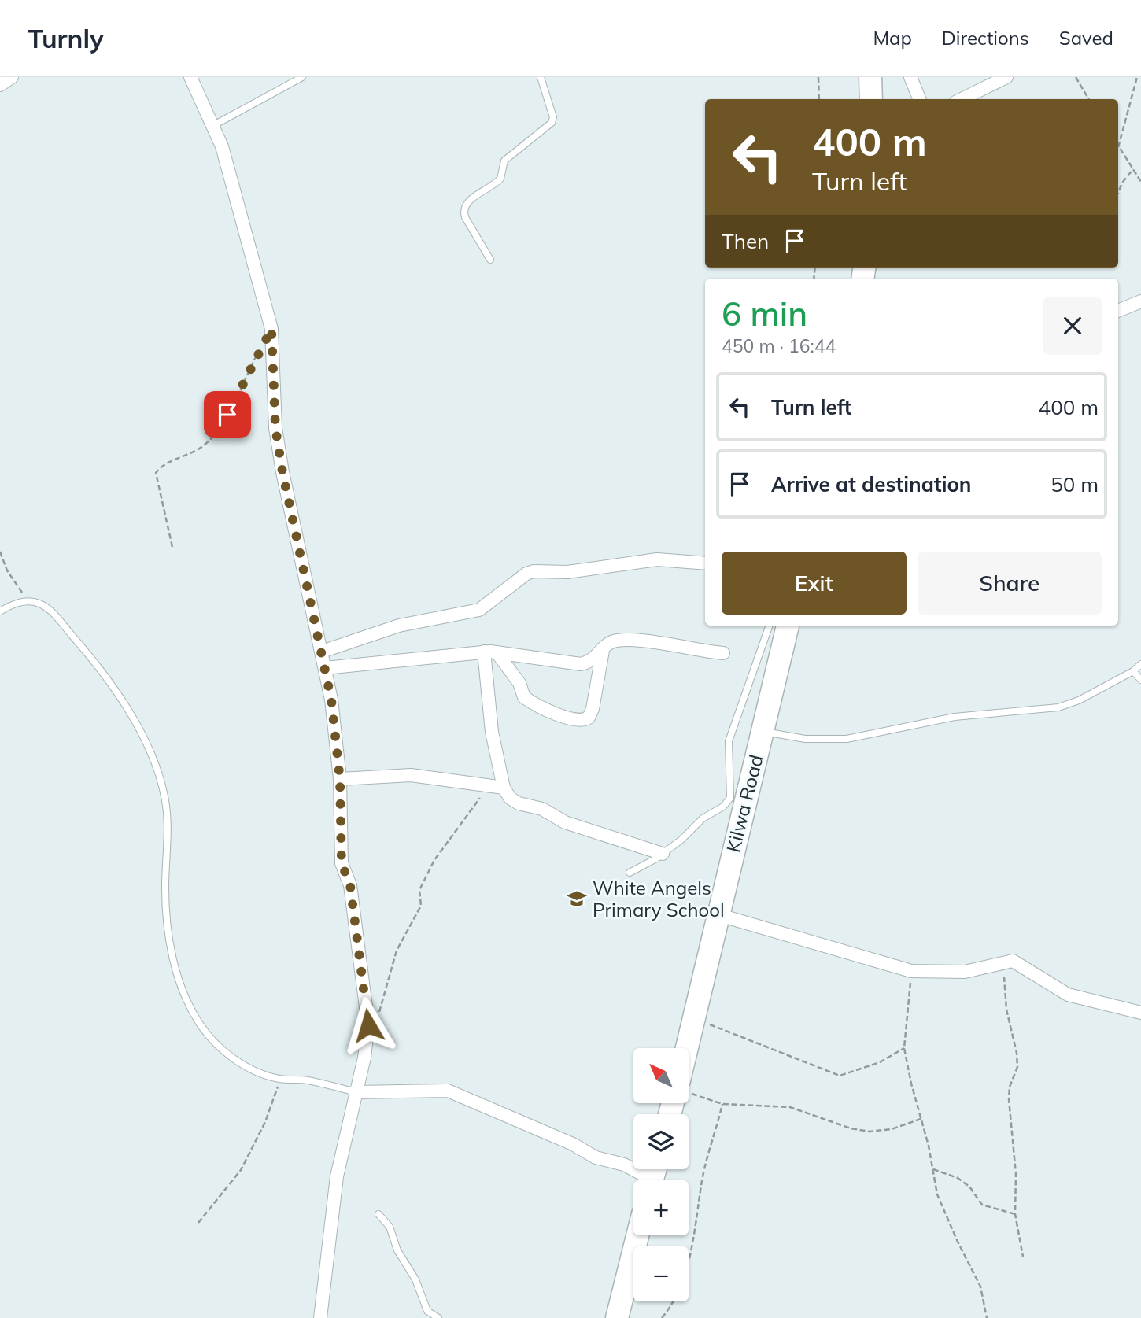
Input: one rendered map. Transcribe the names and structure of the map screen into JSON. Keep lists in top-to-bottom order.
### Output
{
  "streets": {
    "highway": ["Kilwa Road"]
  },
  "places": {
    "school or university": ["White Angels Primary School"]
  },
  "north": "top left",
  "page": {
    "header": "Turnly",
    "nav": ["Map", "Directions", "Saved"],
    "turn": ["400 m", "Turn left"],
    "then": "Then",
    "heading": ["6 min", "450 m · 16:44"],
    "list": [
      {
        "name": "Turn left",
        "value": "400 m"
      },
      {
        "name": "Arrive at destination",
        "value": "50 m"
      }
    ],
    "buttons": ["Exit", "Share"],
    "map_buttons": ["+", "−"]
  }
}
